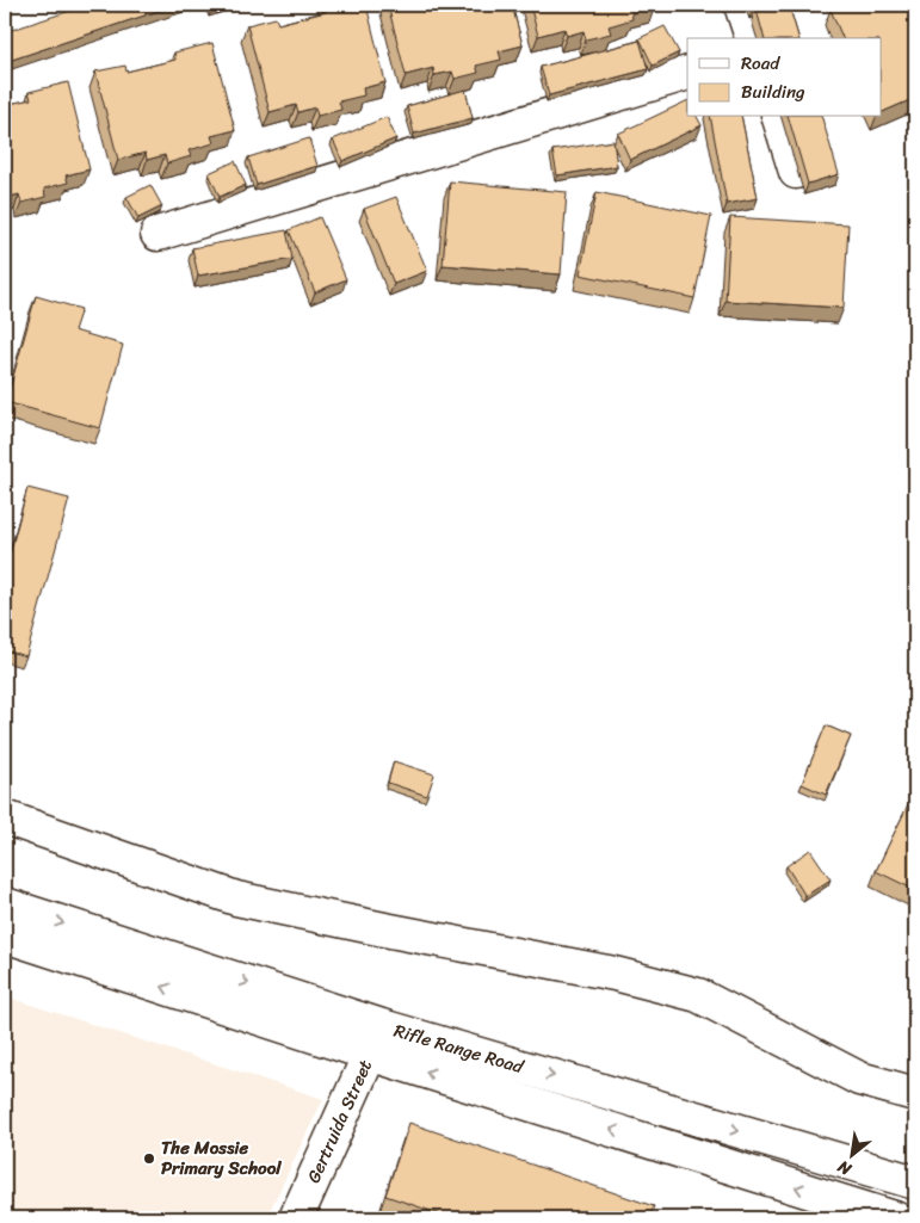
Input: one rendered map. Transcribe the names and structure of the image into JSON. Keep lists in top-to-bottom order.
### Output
{
  "streets": {
    "main road": ["Rifle Range Road", "Gertruida Street"]
  },
  "crossings": [
    ["Rifle Range Road", "Gertruida Street"]
  ],
  "places": ["The Mossie Primary School"],
  "legend": ["Road", "Building"],
  "north": "bottom left"
}
